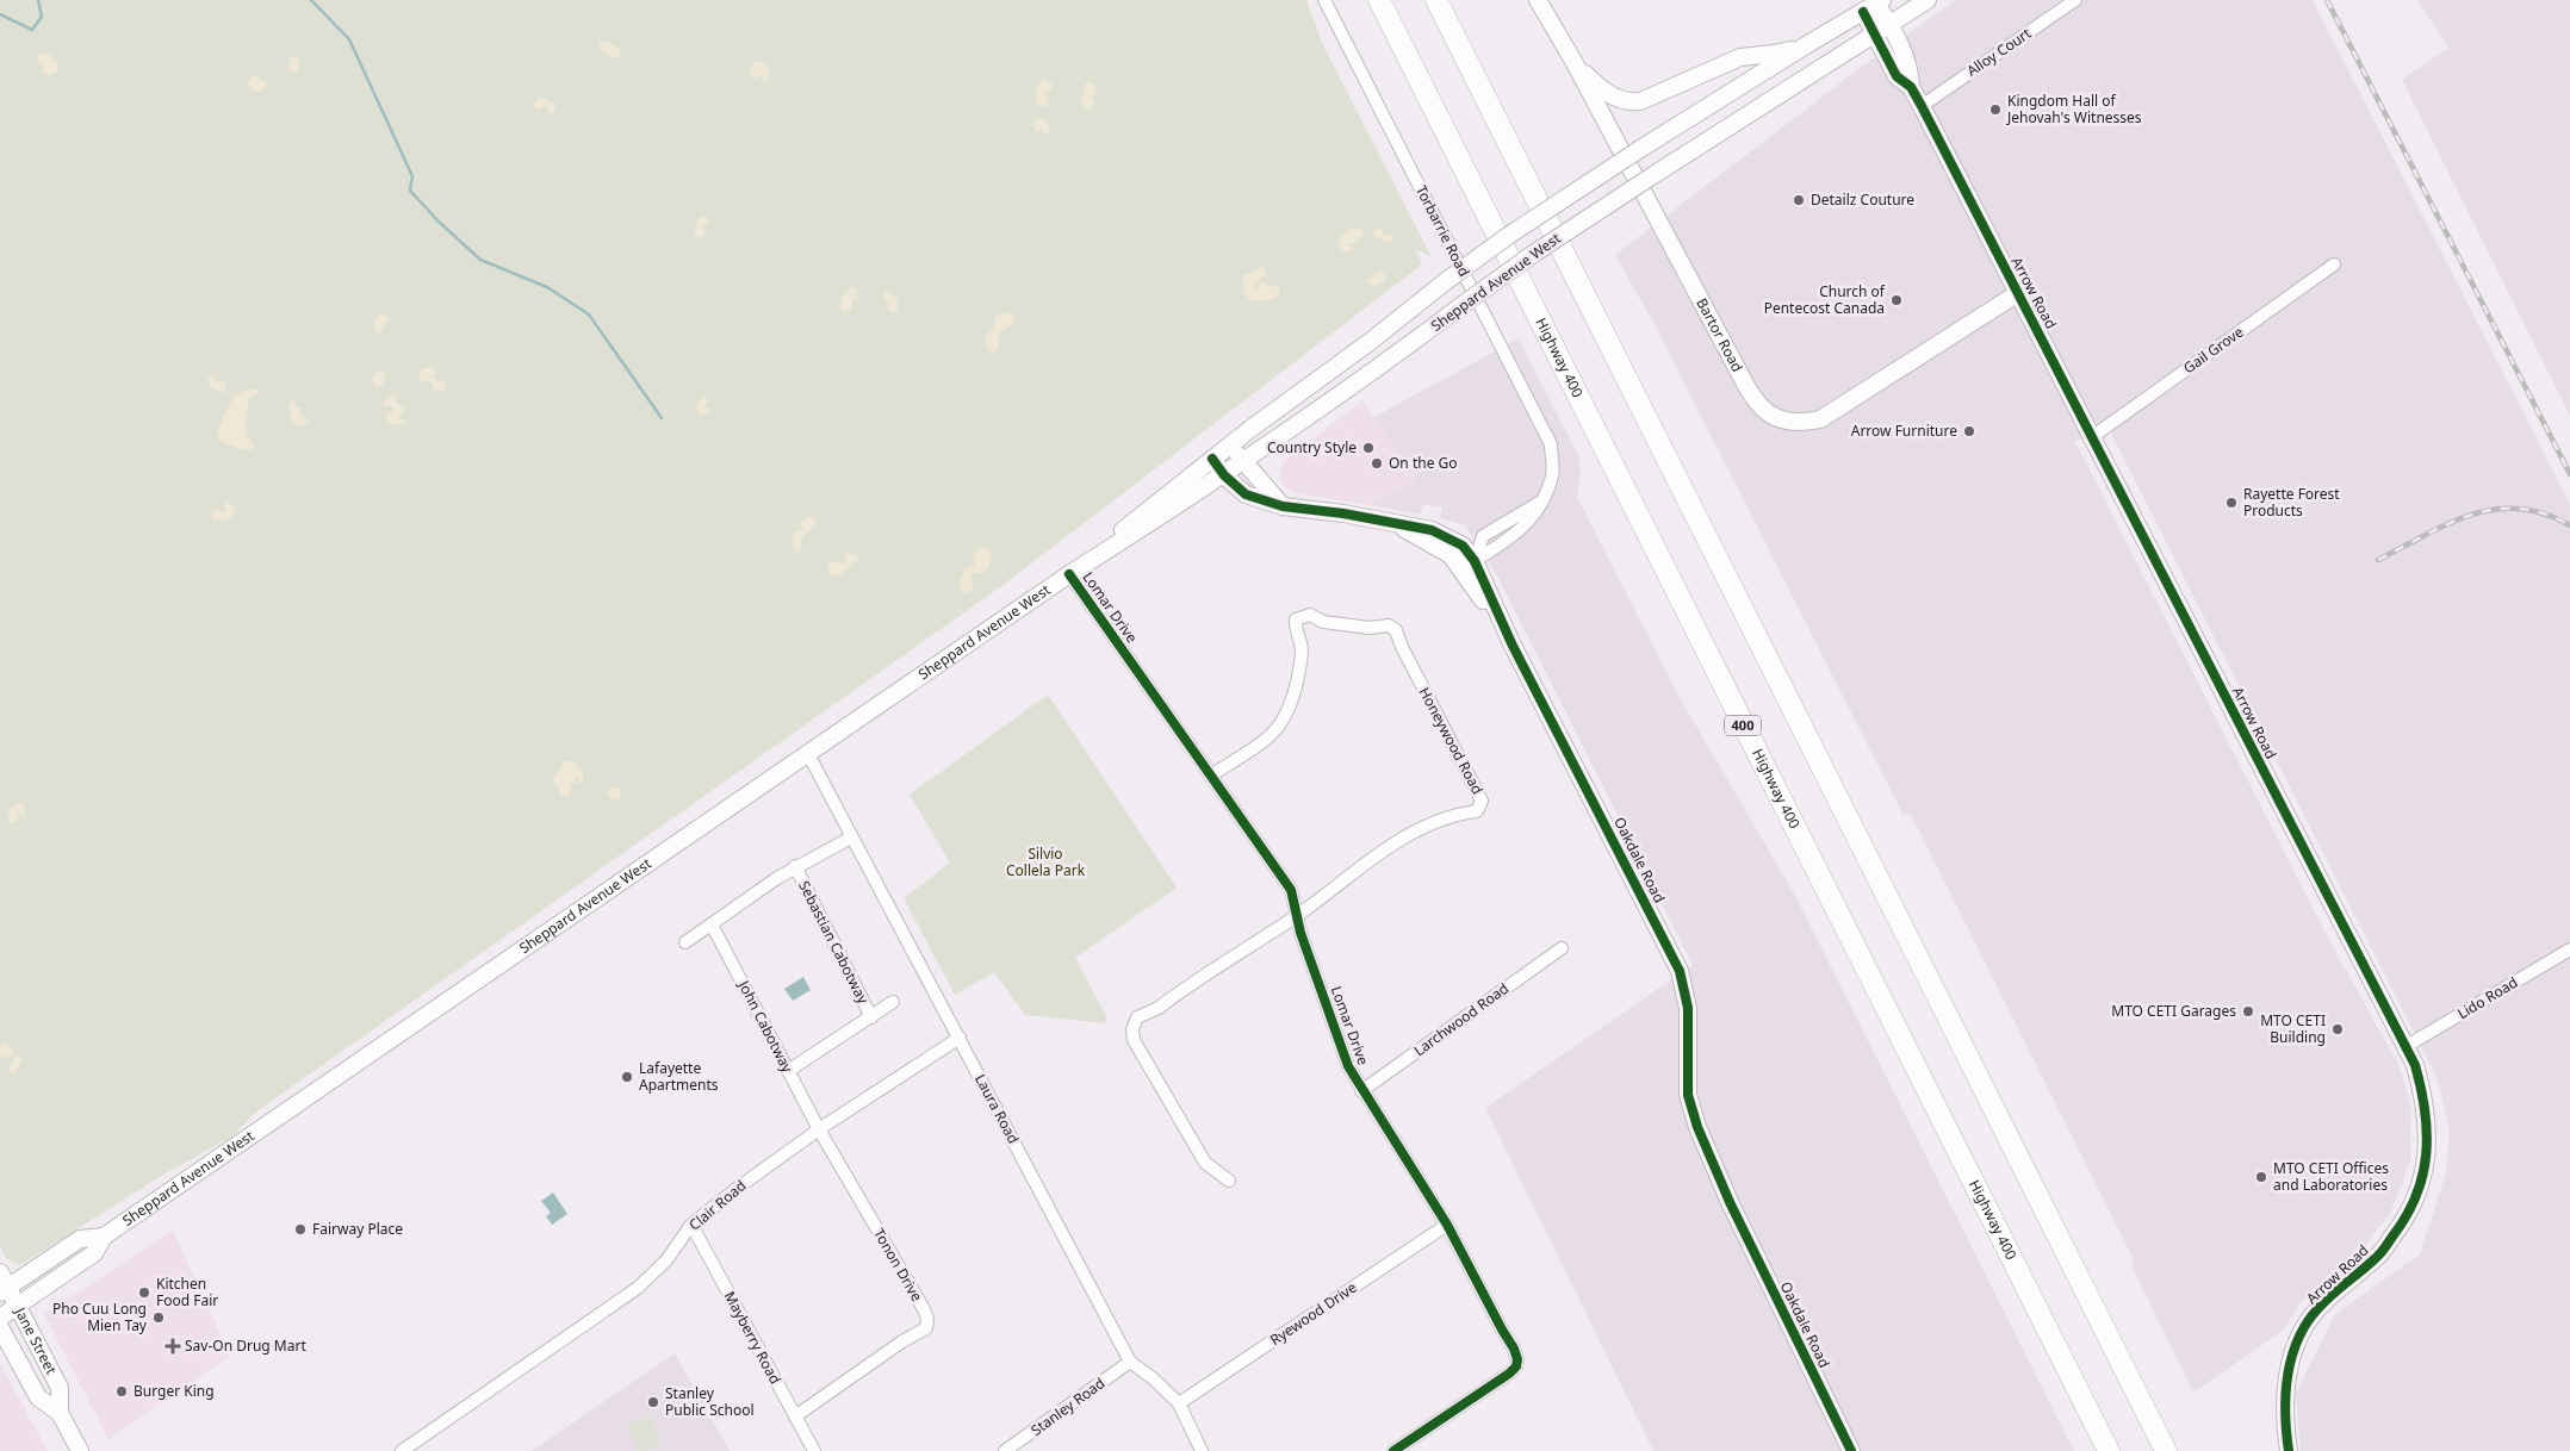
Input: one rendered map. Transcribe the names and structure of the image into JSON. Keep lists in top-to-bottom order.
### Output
{
  "streets": {
    "highway": ["Highway 400", "400"],
    "main road": [
      "Sheppard Avenue West",
      "Arrow Road",
      "Bartor Road",
      "Oakdale Road",
      "Jane Street"
    ],
    "street": [
      "Alloy Court",
      "Torbarrie Road",
      "Gail Grove",
      "Lomar Drive",
      "Honeywood Road",
      "Sebastian Cabotway",
      "Lido Road",
      "Larchwood Road",
      "John Cabotway",
      "Laura Road",
      "Clair Road",
      "Tonon Drive",
      "Ryewood Drive",
      "Mayberry Road",
      "Stanley Road"
    ]
  },
  "crossings": [
    ["Alloy Court", "Arrow Road"],
    ["Torbarrie Road", "Oakdale Road"],
    ["Sheppard Avenue West", "Arrow Road"],
    ["Sheppard Avenue West", "Lomar Drive"],
    ["Sheppard Avenue West", "Oakdale Road"],
    ["Sheppard Avenue West", "Laura Road"],
    ["Sheppard Avenue West", "Jane Street"],
    ["Arrow Road", "Bartor Road"],
    ["Arrow Road", "Gail Grove"],
    ["Arrow Road", "Lido Road"],
    ["Lomar Drive", "Honeywood Road"],
    ["Lomar Drive", "Larchwood Road"],
    ["Lomar Drive", "Ryewood Drive"],
    ["Sebastian Cabotway", "John Cabotway"],
    ["John Cabotway", "Clair Road"],
    ["John Cabotway", "Tonon Drive"],
    ["Laura Road", "Clair Road"],
    ["Laura Road", "Ryewood Drive"],
    ["Laura Road", "Stanley Road"],
    ["Clair Road", "Tonon Drive"],
    ["Clair Road", "Mayberry Road"],
    ["Tonon Drive", "Mayberry Road"]
  ],
  "parks": ["Silvio Collela Park"],
  "places": {
    "other": [
      "Kingdom Hall of Jehovah's Witnesses",
      "Detailz Couture",
      "Church of Pentecost Canada",
      "Arrow Furniture",
      "Country Style",
      "On the Go",
      "Rayette Forest Products",
      "MTO CETI Garages",
      "MTO CETI Building",
      "Lafayette Apartments",
      "MTO CETI Offices and Laboratories",
      "Fairway Place",
      "Kitchen Food Fair",
      "Pho Cuu Long Mien Tay",
      "Burger King",
      "Stanley Public School"
    ],
    "health": ["Sav-On Drug Mart"]
  }
}
